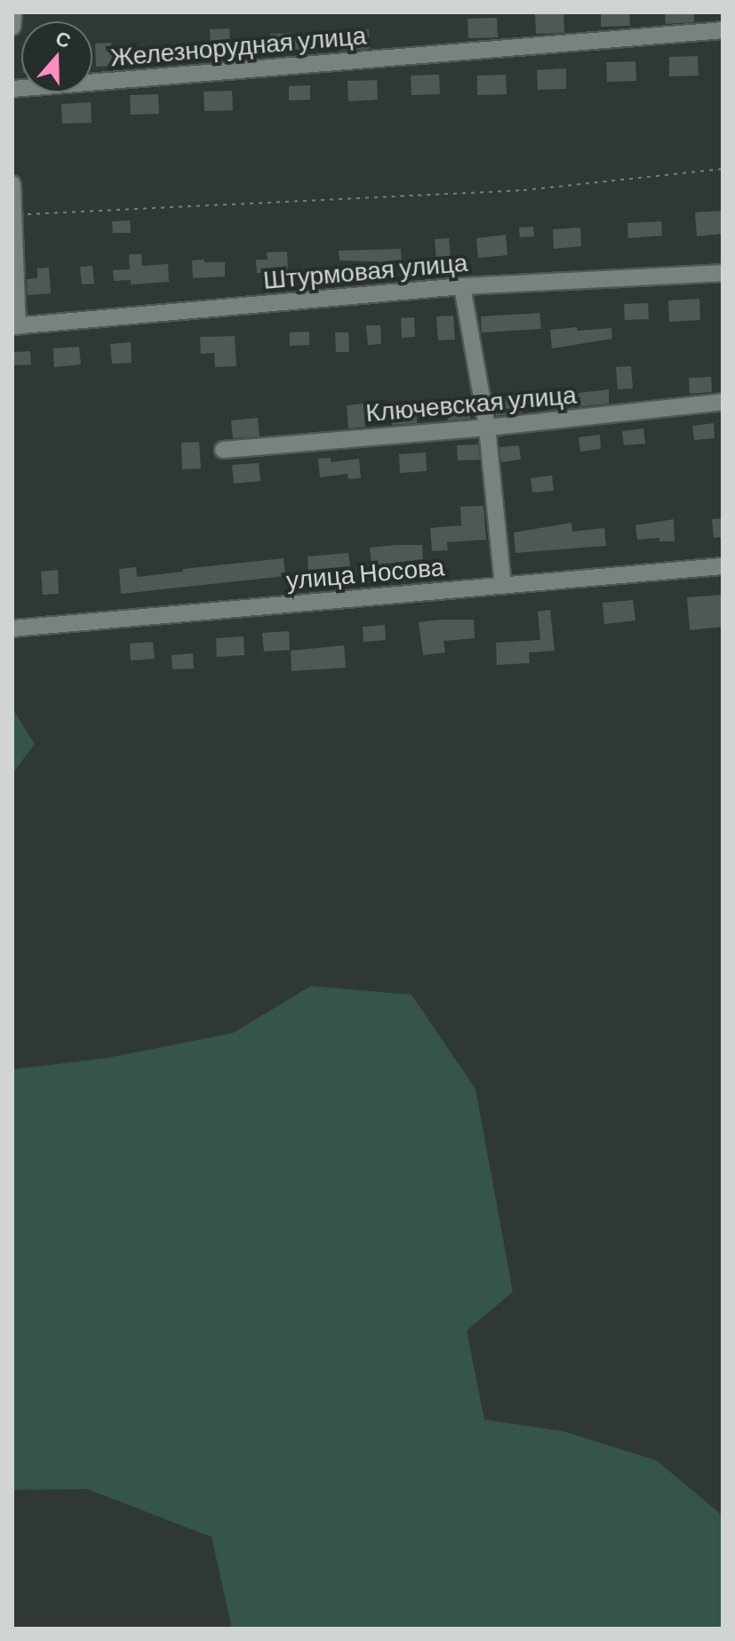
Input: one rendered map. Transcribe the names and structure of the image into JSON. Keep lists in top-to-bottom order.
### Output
{
  "streets": {
    "street": [
      "Железнорудная улица",
      "Штурмовая улица",
      "Ключевская улица",
      "улица Носова"
    ]
  },
  "north": "top"
}
